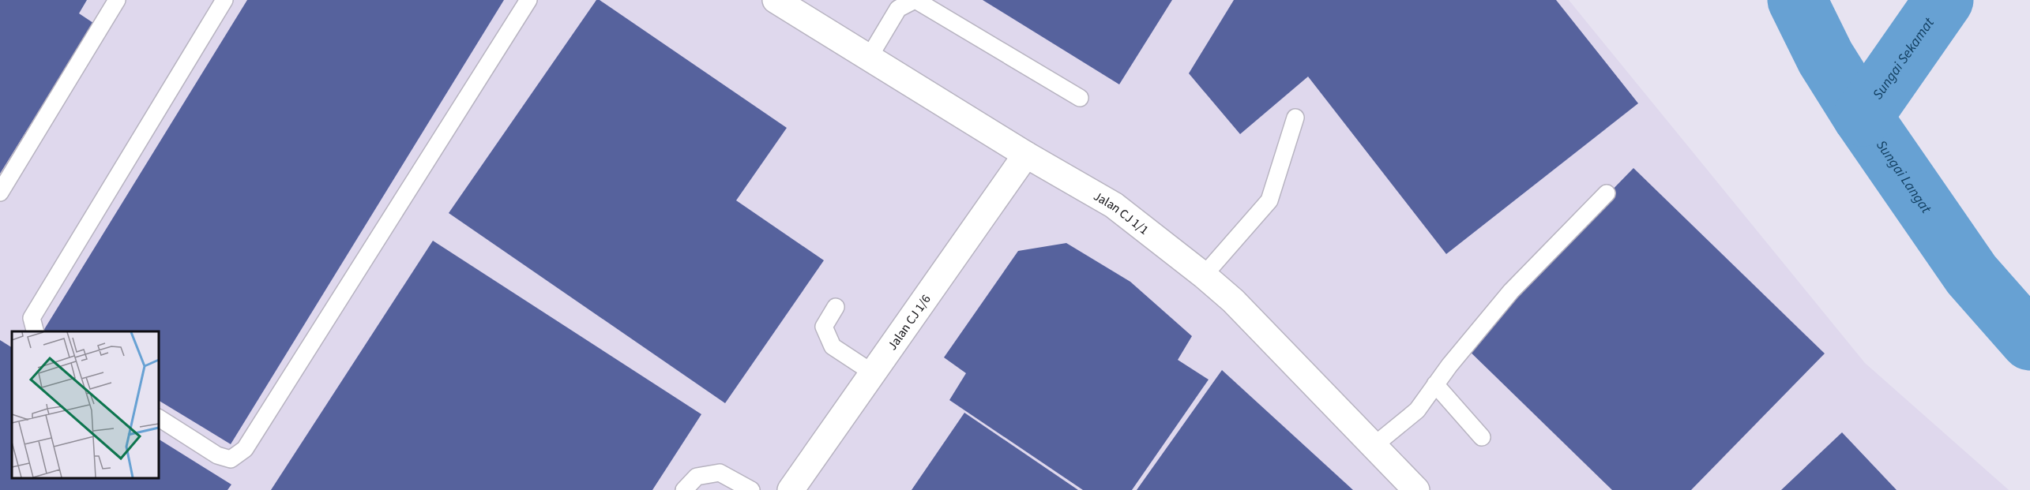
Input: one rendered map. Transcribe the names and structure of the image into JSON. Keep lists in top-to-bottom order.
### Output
{
  "streets": {
    "street": ["Jalan CJ 1/1", "Jalan CJ 1/6"]
  },
  "crossings": [
    ["Jalan CJ 1/1", "Jalan CJ 1/6"]
  ],
  "water": ["Sungai Sekamat", "Sungai Langat"]
}
